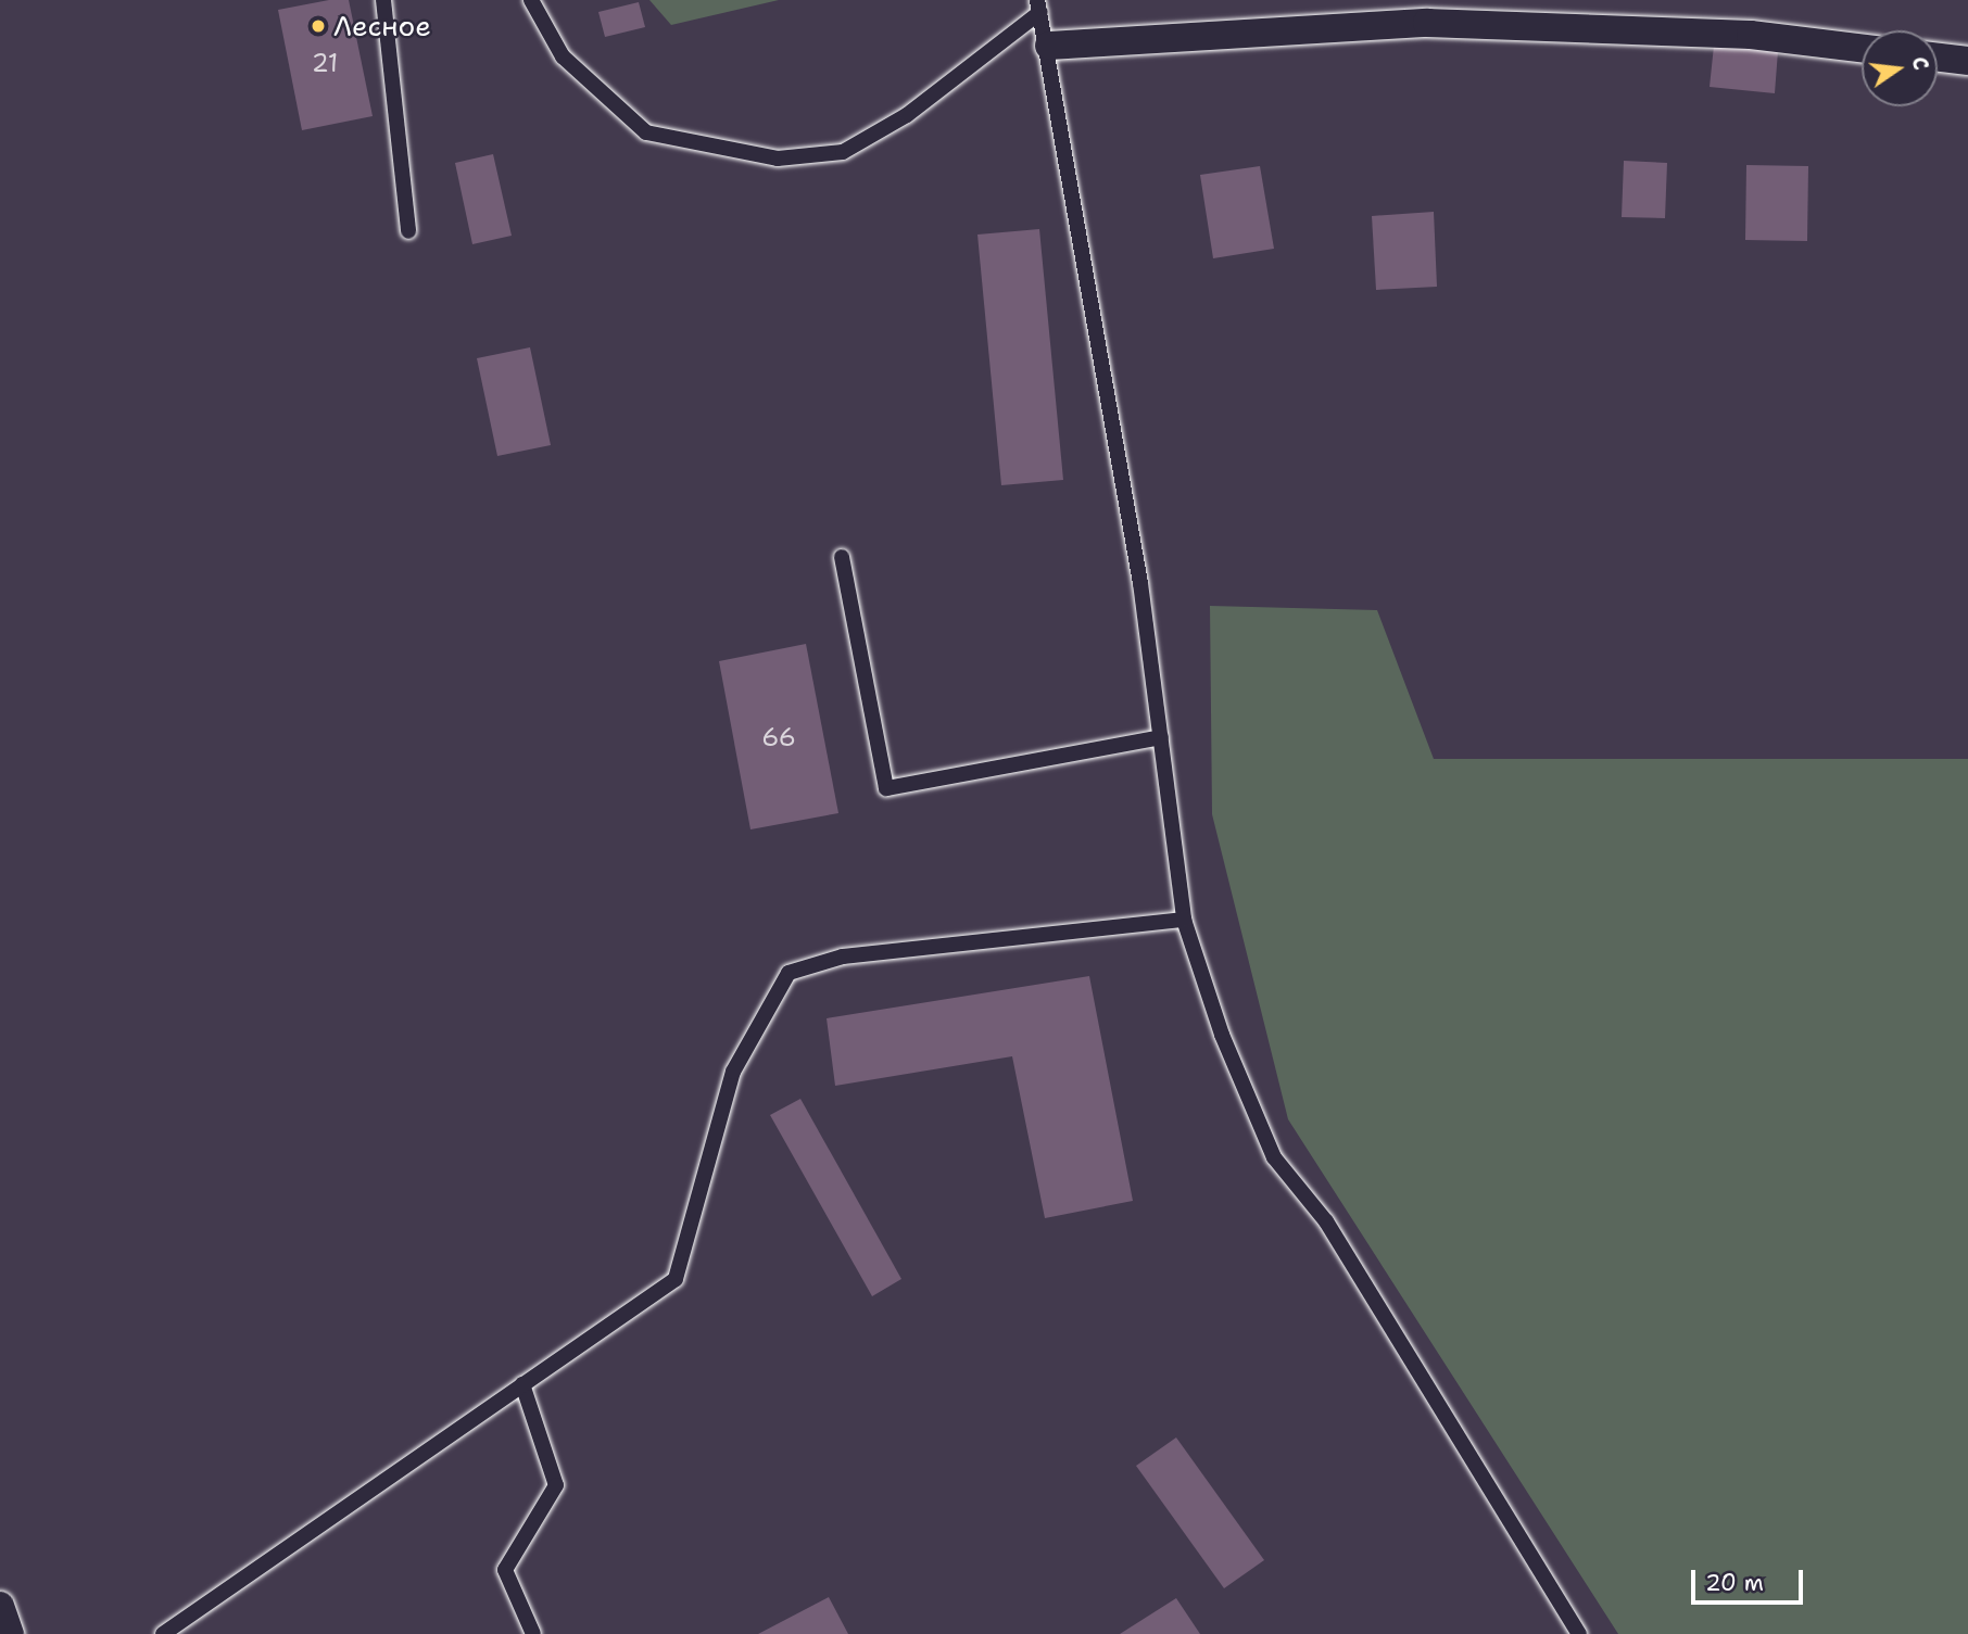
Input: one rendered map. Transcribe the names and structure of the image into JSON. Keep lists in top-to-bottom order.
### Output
{
  "places": ["Лесное"],
  "house_numbers": ["21", "66"],
  "scale_bar": "20 m",
  "north": "right"
}
